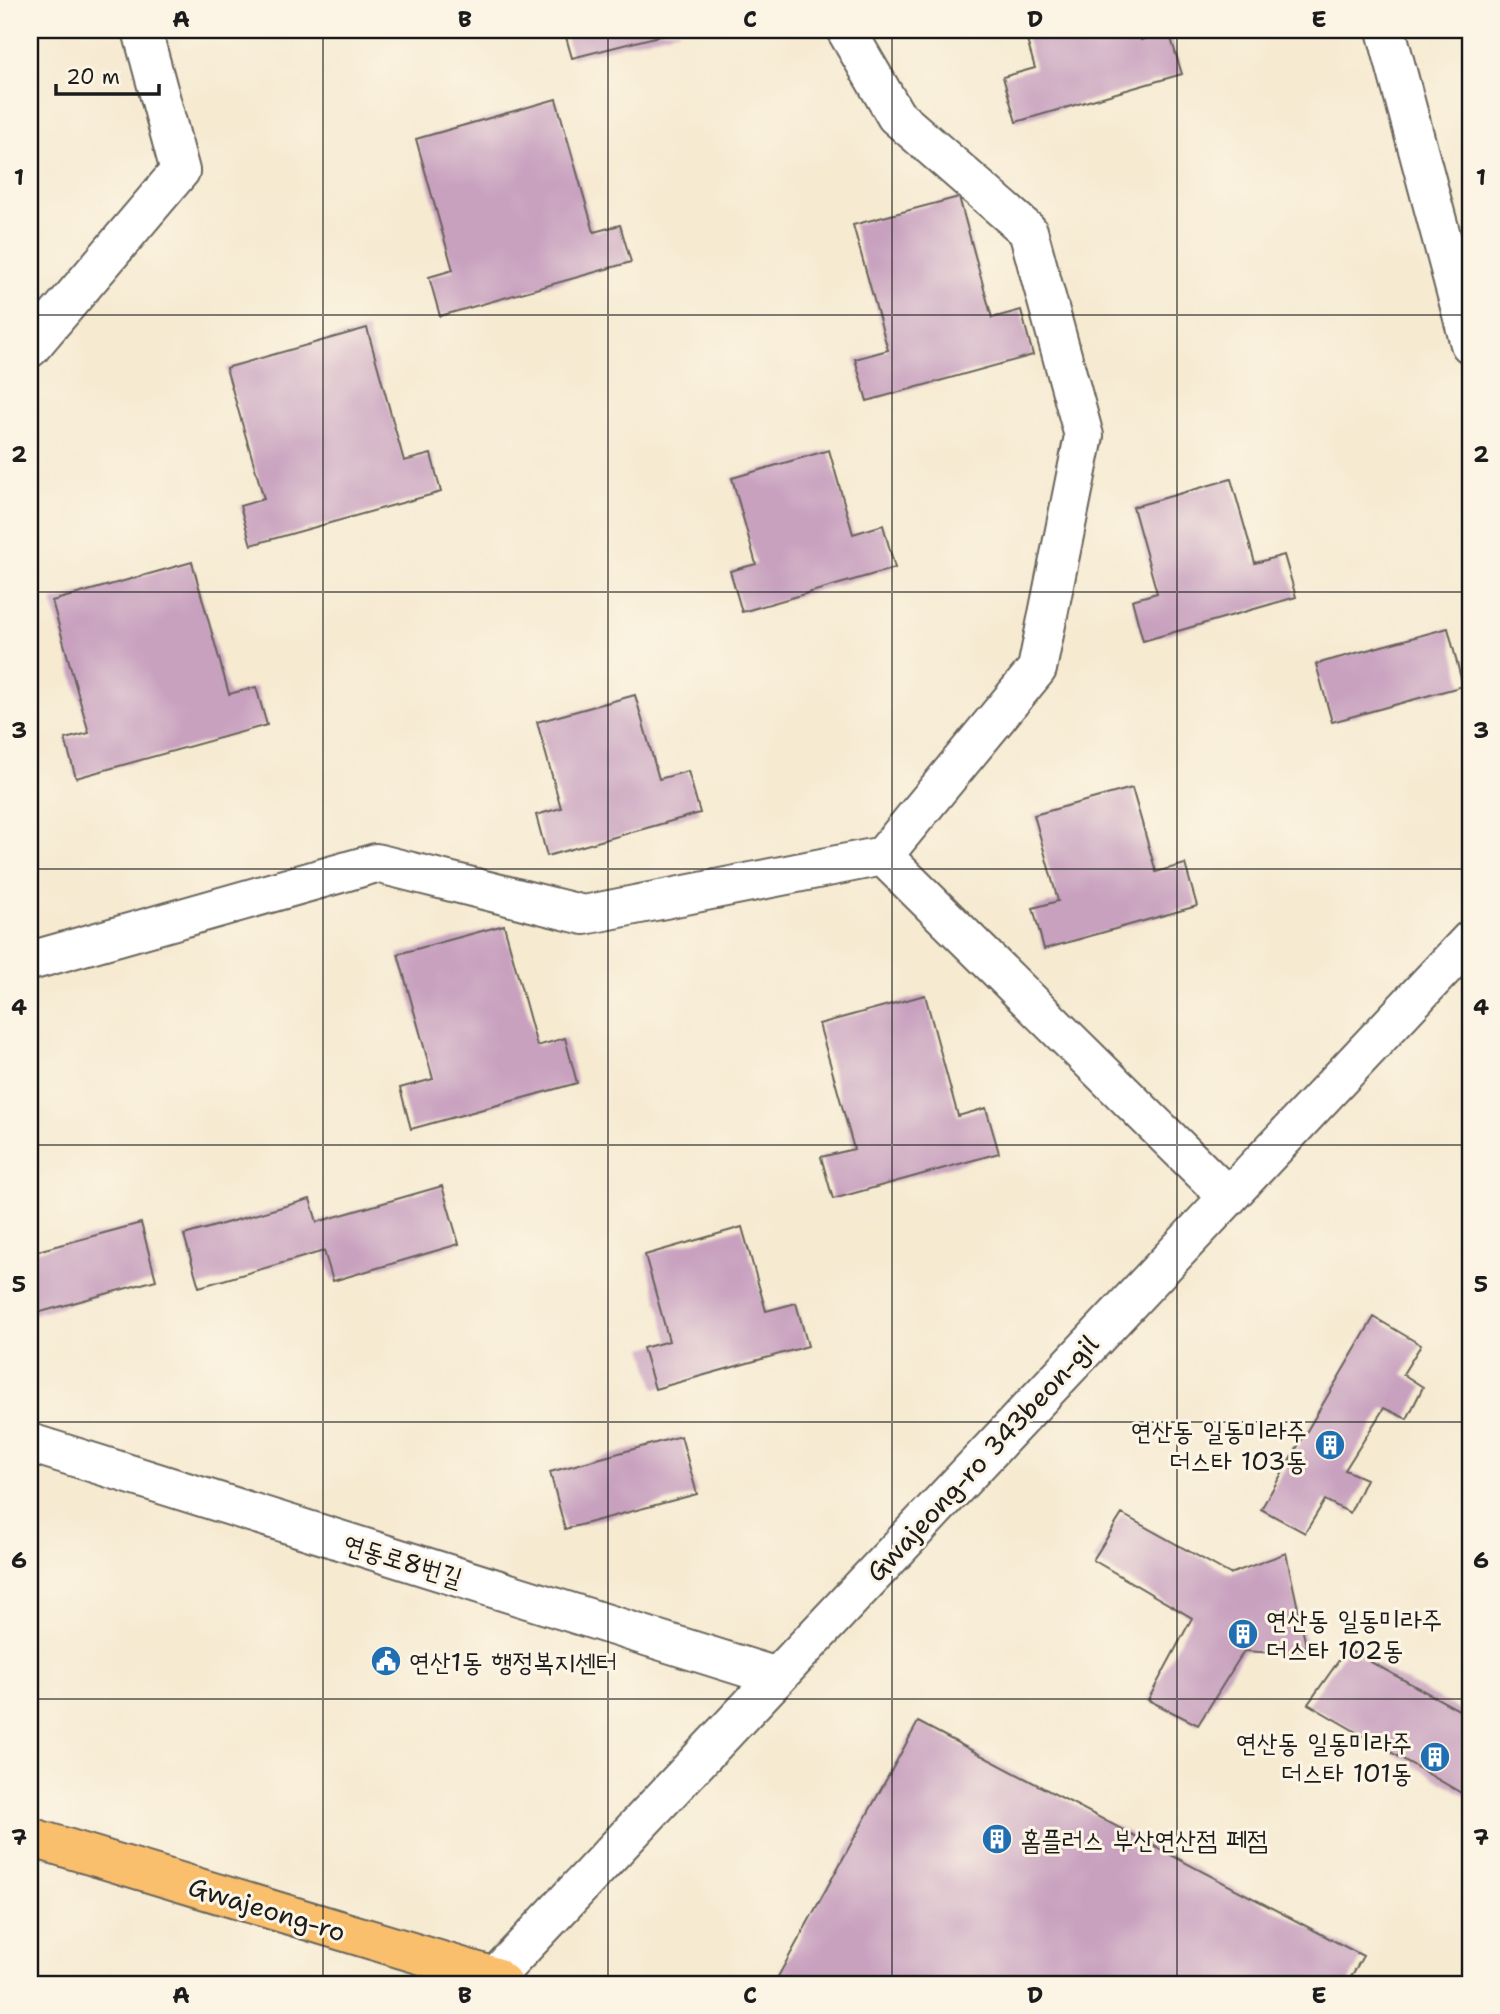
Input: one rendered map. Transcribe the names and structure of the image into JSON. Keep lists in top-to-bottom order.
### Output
{
  "streets": {
    "main road": ["Gwajeong-ro"],
    "street": ["Gwajeong-ro 343beon-gil", "연동로8번길"]
  },
  "crossings": [
    ["Gwajeong-ro 343beon-gil", "연동로8번길"],
    ["Gwajeong-ro 343beon-gil", "Gwajeong-ro"]
  ],
  "places": {
    "building": [
      "연산동 일동미라주 더스타 103동",
      "연산동 일동미라주 더스타 102동",
      "연산동 일동미라주 더스타 101동",
      "홈플러스 부산연산점 페점"
    ],
    "public building": ["연산1동 행정복지센터"]
  },
  "scale_bar": "20 m",
  "grid": {
    "columns": [
      "A",
      "B",
      "C",
      "D",
      "E"
    ],
    "rows": [
      "1",
      "2",
      "3",
      "4",
      "5",
      "6",
      "7"
    ]
  }
}
